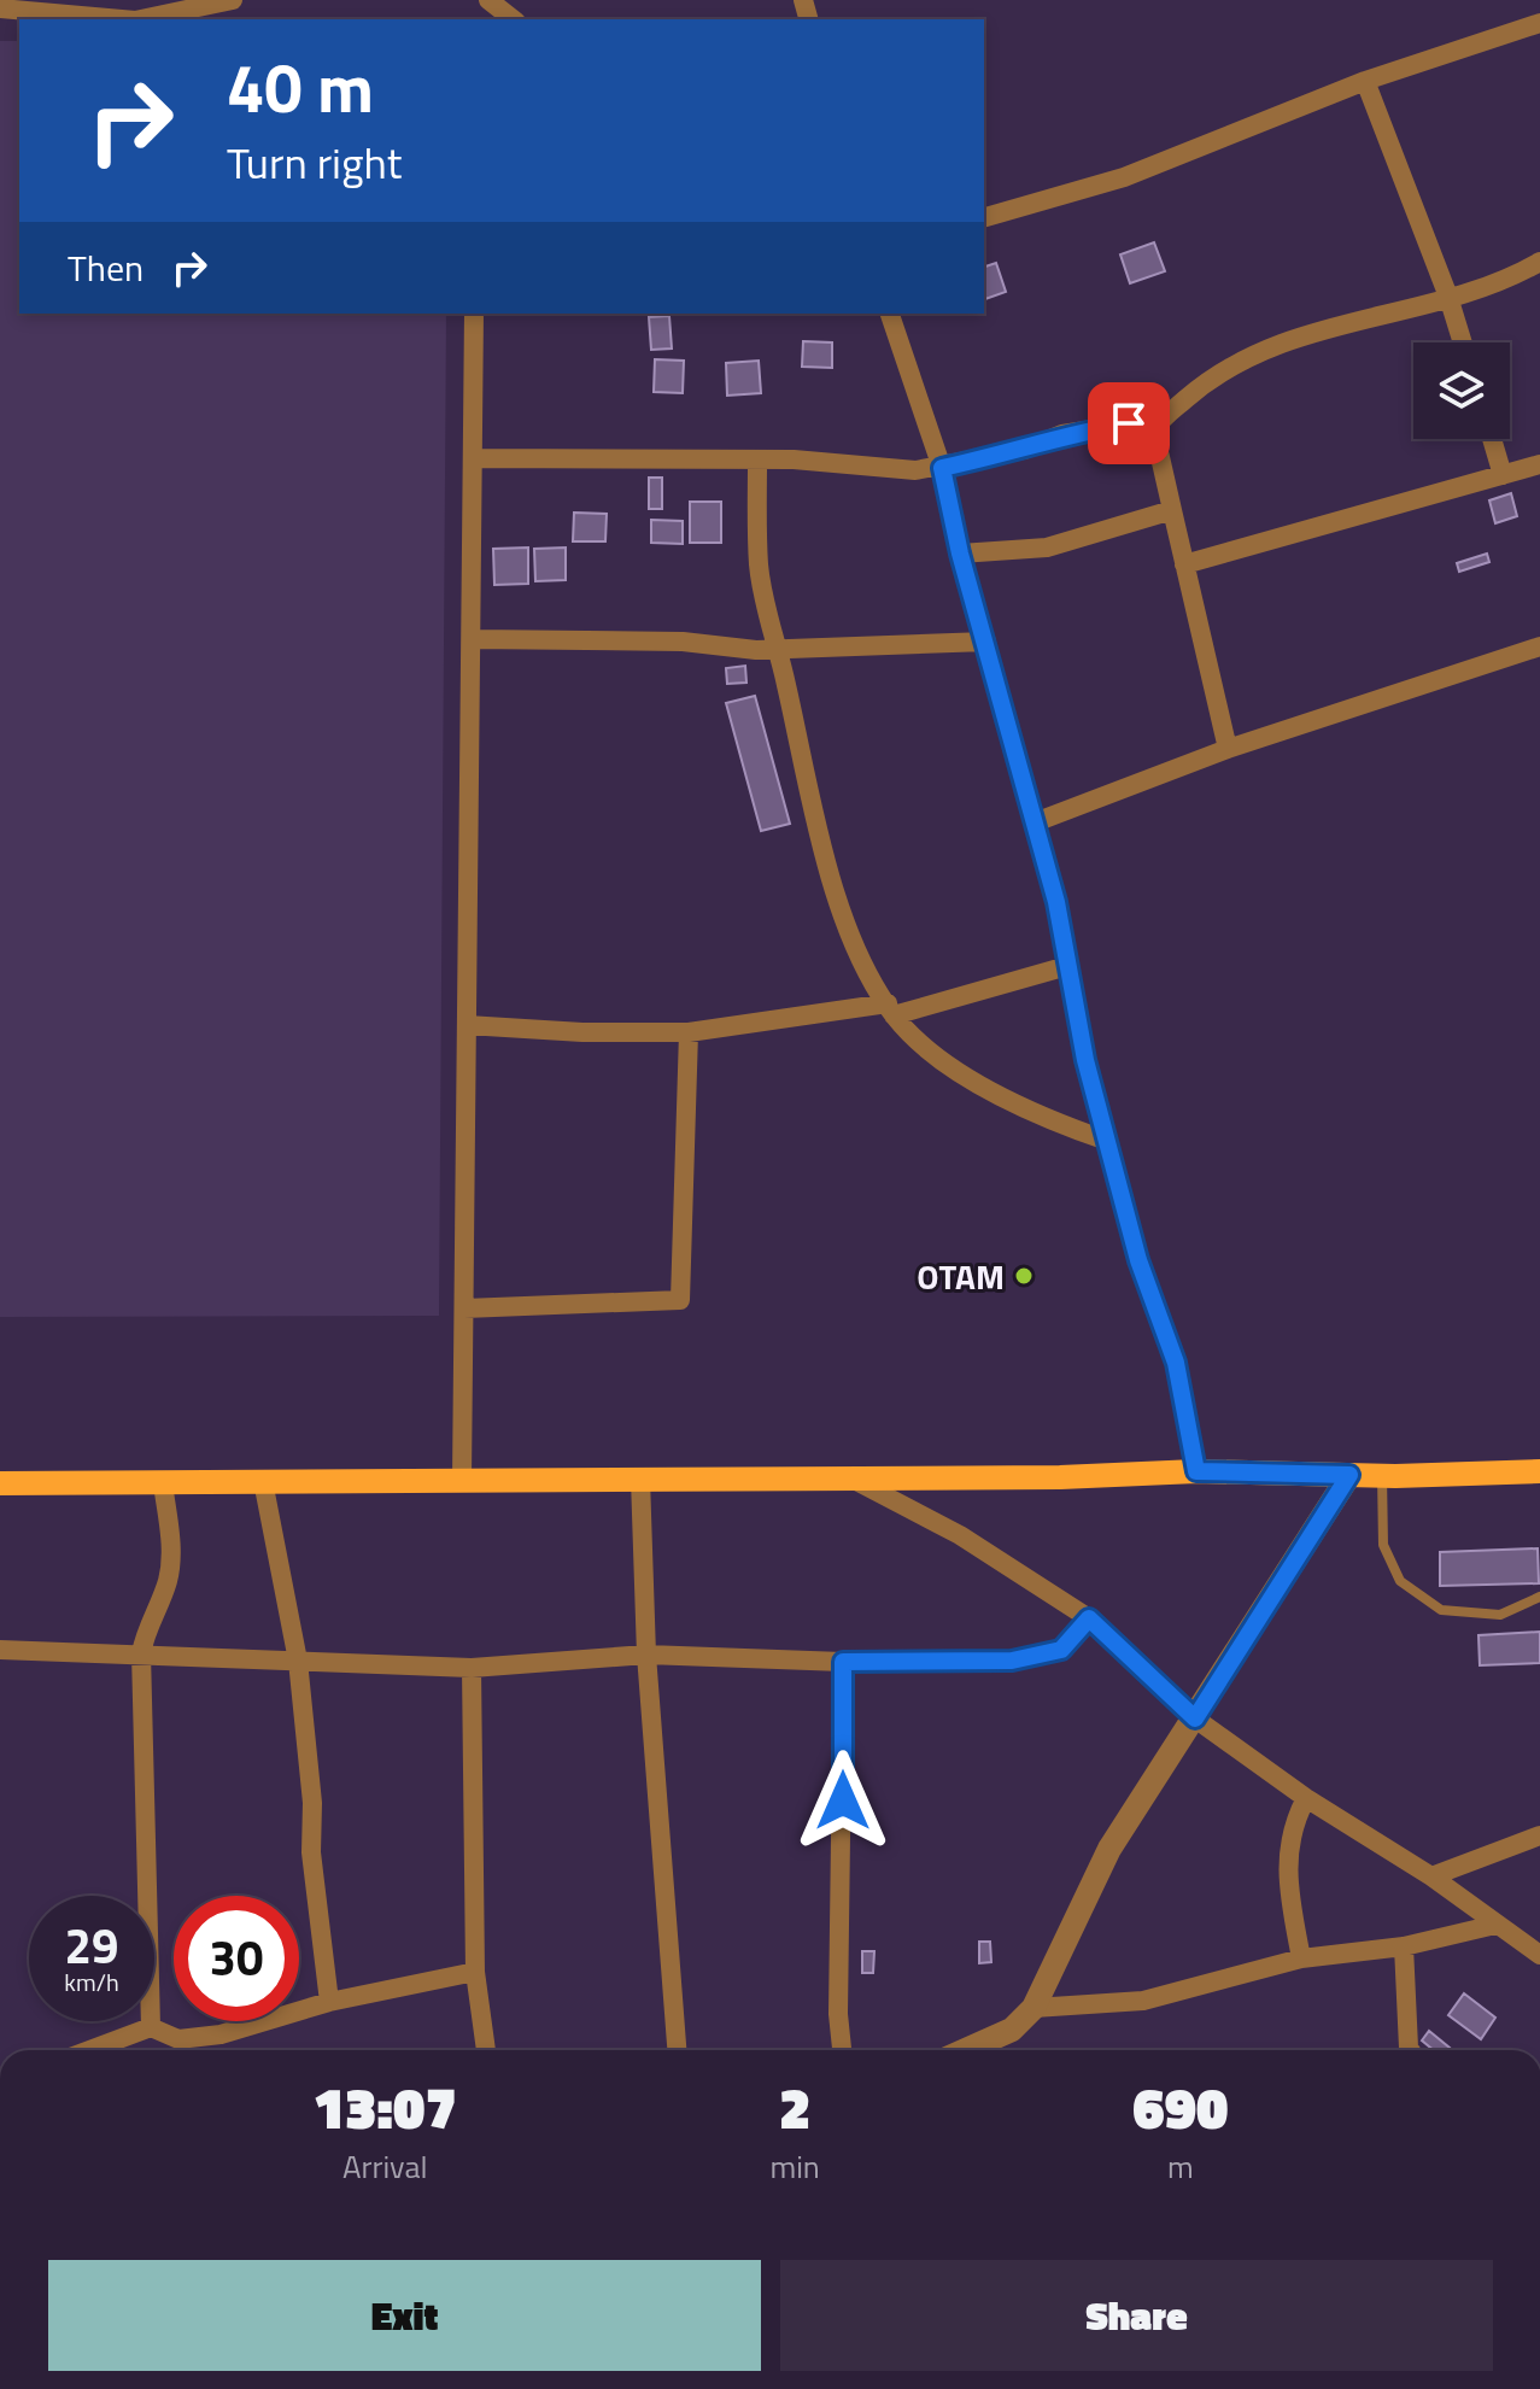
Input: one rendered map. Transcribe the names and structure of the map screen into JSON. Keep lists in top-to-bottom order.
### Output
{
  "places": ["OTAM"],
  "page": {
    "turn": ["40 m", "Turn right"],
    "then": "Then",
    "speed": "29 km/h",
    "limit": "30",
    "eta": [
      "13:07",
      "Arrival",
      "2",
      "min",
      "690",
      "m"
    ],
    "buttons": ["Exit", "Share"]
  }
}
